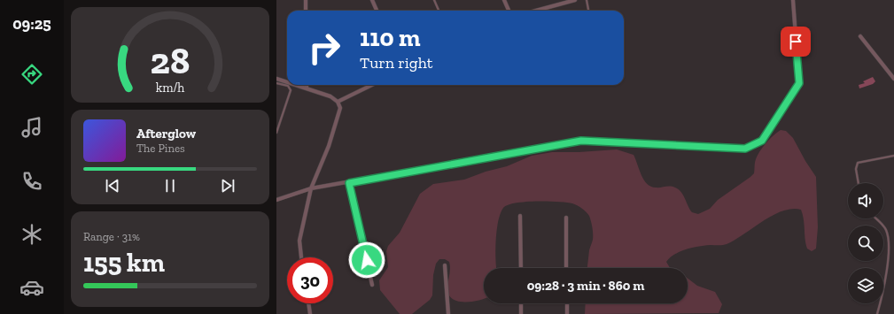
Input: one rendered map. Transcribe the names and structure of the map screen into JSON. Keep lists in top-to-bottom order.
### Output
{
  "page": {
    "tabs": "09:25",
    "turn": ["110 m", "Turn right"],
    "song": ["Afterglow", "The Pines"],
    "tile": ["Range · 31%", "155 km"],
    "limit": "30",
    "trip": "09:28 · 3 min · 860 m",
    "gauge": ["28", "km/h"]
  }
}
